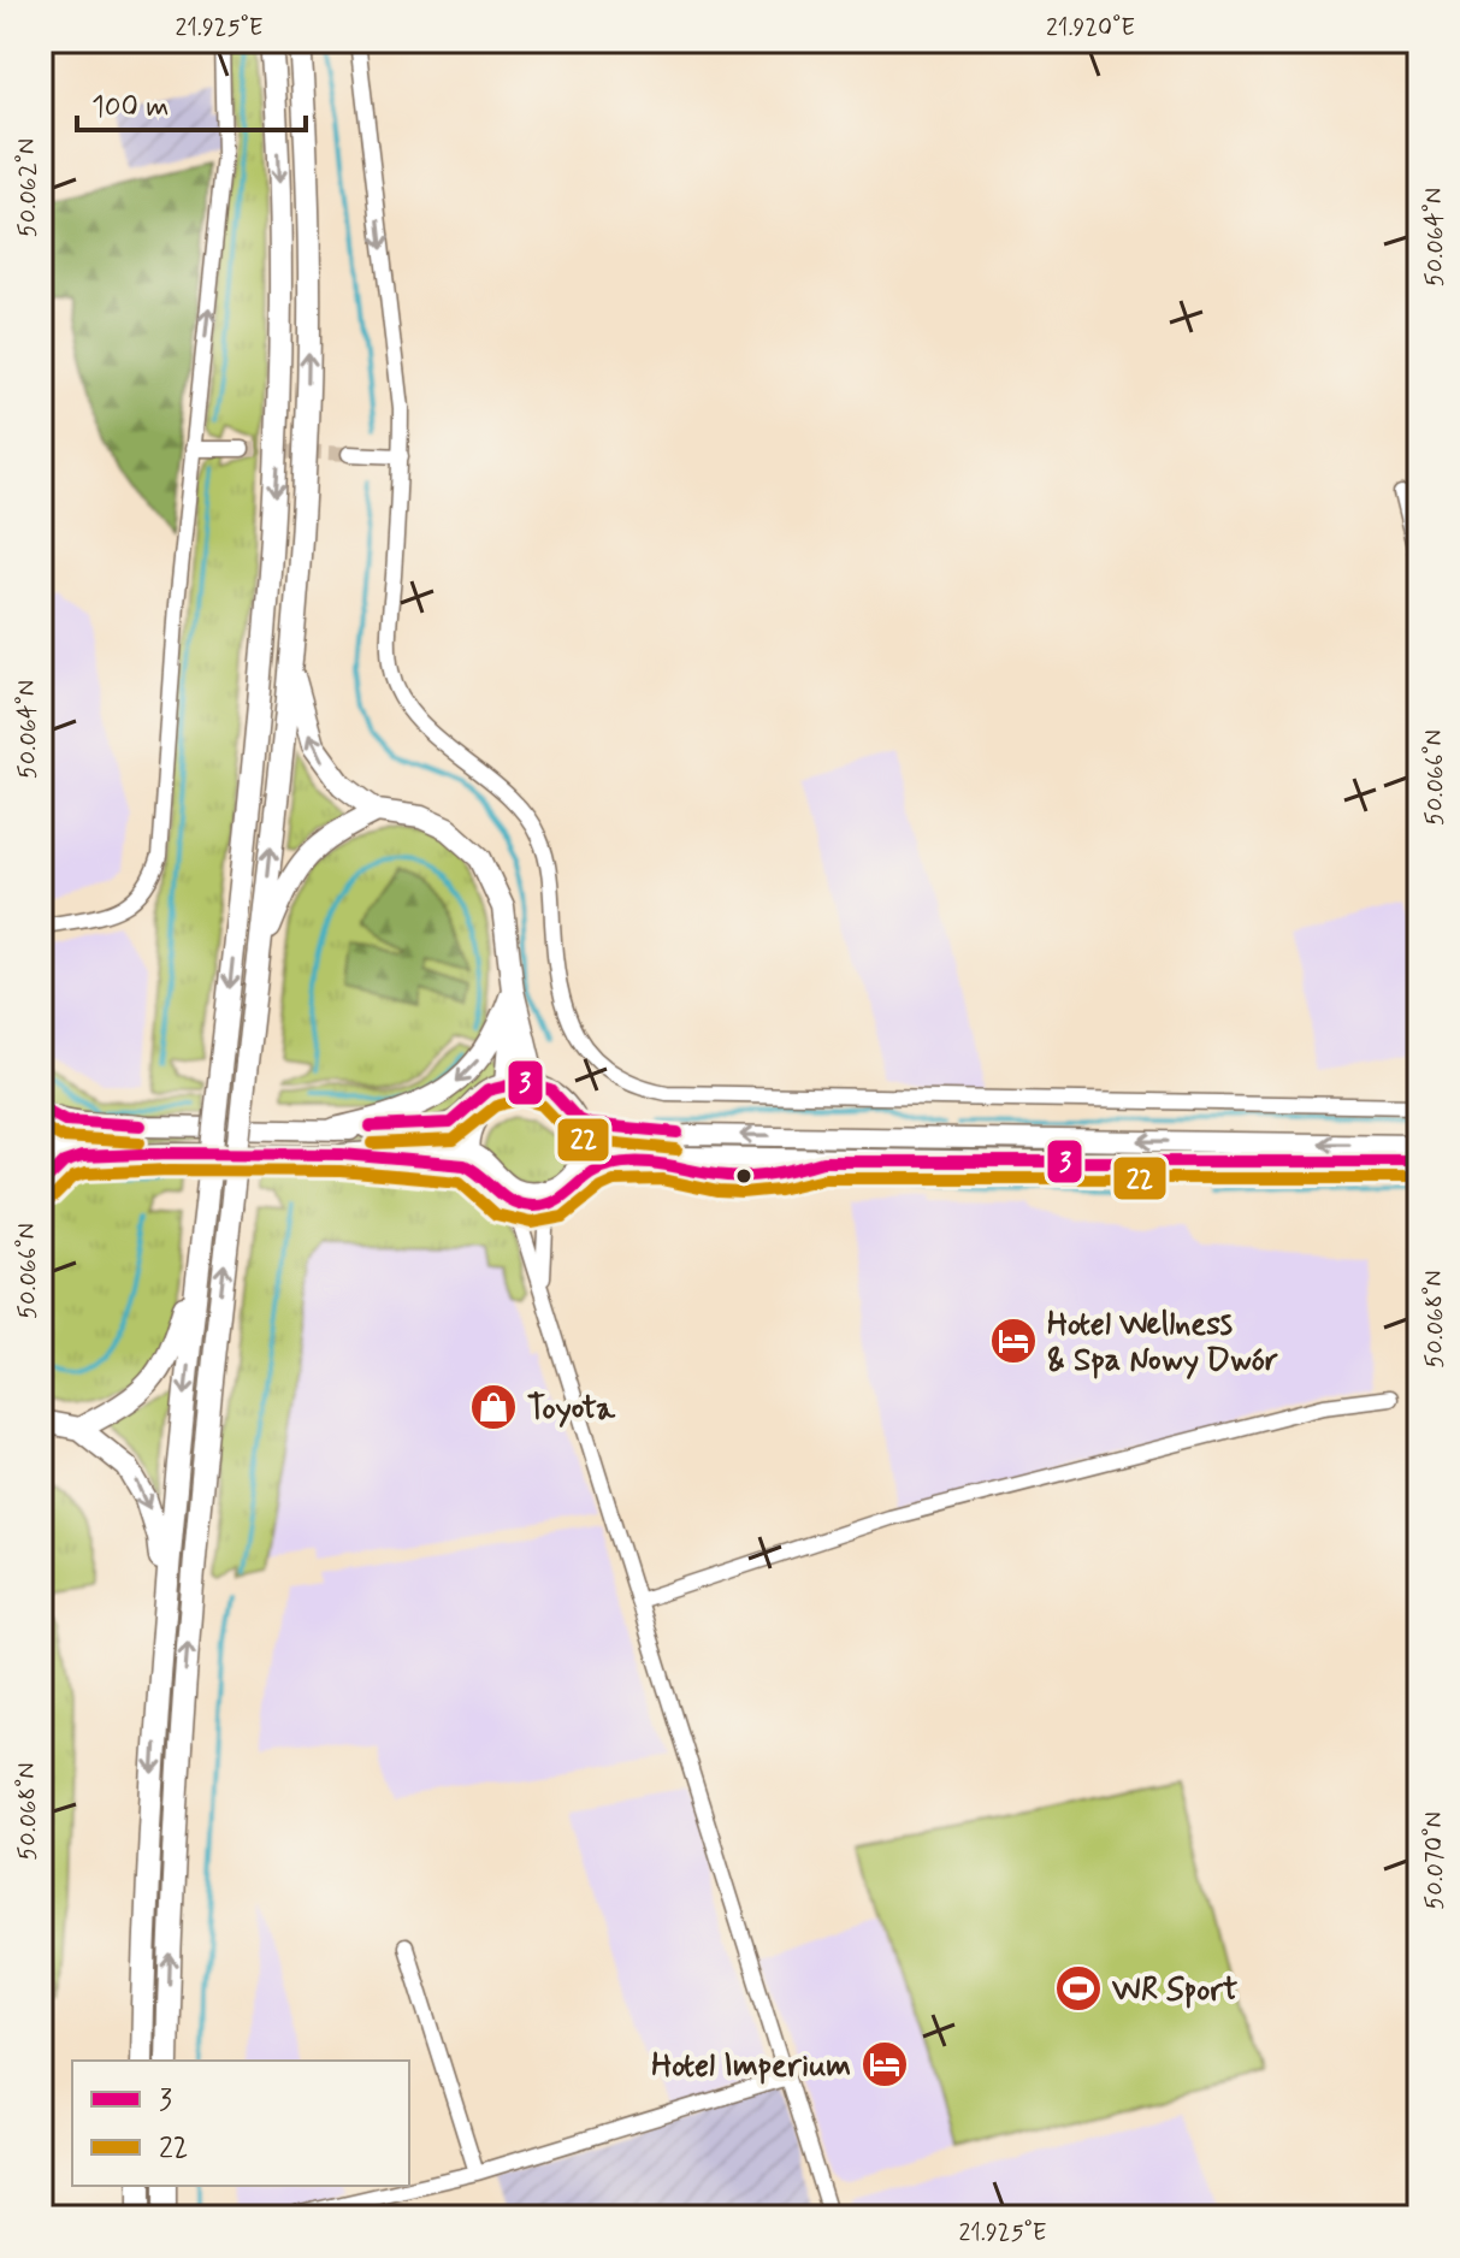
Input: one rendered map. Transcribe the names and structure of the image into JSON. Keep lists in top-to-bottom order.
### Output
{
  "places": {
    "hotel": ["Hotel Wellness & Spa Nowy Dwór", "Hotel Imperium"],
    "shop": ["Toyota"],
    "sports": ["WR Sport"]
  },
  "lines": ["transit line 3", "transit line 22"],
  "legend": ["3", "22"],
  "scale_bar": "100 m",
  "coordinates": [
    "21.925°E",
    "21.920°E",
    "50.062°N",
    "50.064°N",
    "50.066°N",
    "50.068°N",
    "50.070°N"
  ]
}
